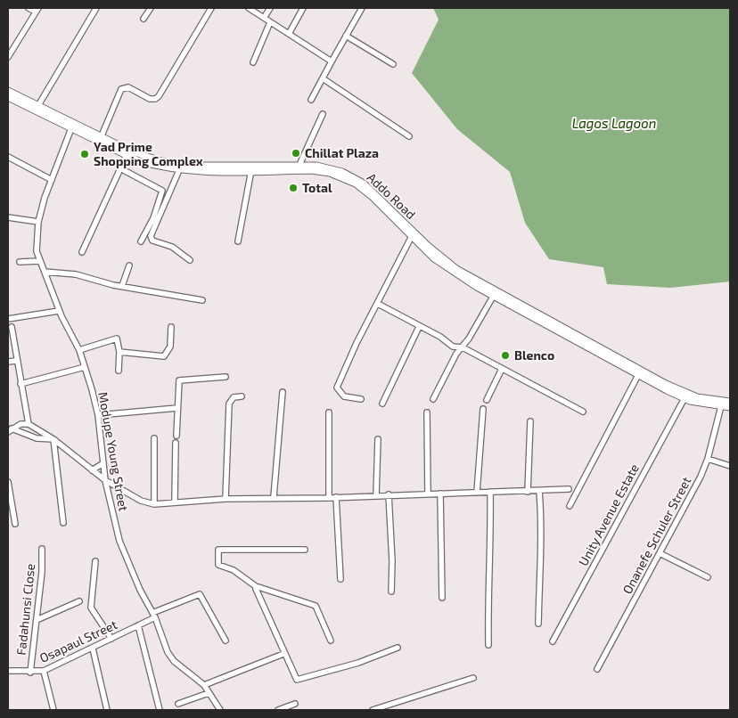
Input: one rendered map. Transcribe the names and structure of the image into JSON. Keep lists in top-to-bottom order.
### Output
{
  "streets": {
    "main road": ["Addo Road"],
    "street": [
      "Modupe Young Street",
      "Unity Avenue Estate",
      "Onanefe Schuler Street",
      "Fadahunsi Close",
      "Osapaul Street"
    ]
  },
  "crossings": [
    ["Addo Road", "Modupe Young Street"],
    ["Addo Road", "Unity Avenue Estate"],
    ["Addo Road", "Onanefe Schuler Street"],
    ["Modupe Young Street", "Osapaul Street"],
    ["Fadahunsi Close", "Osapaul Street"]
  ],
  "water": ["Lagos Lagoon"],
  "places": [
    "Chillat Plaza",
    "Yad Prime Shopping Complex",
    "Total",
    "Blenco"
  ]
}
